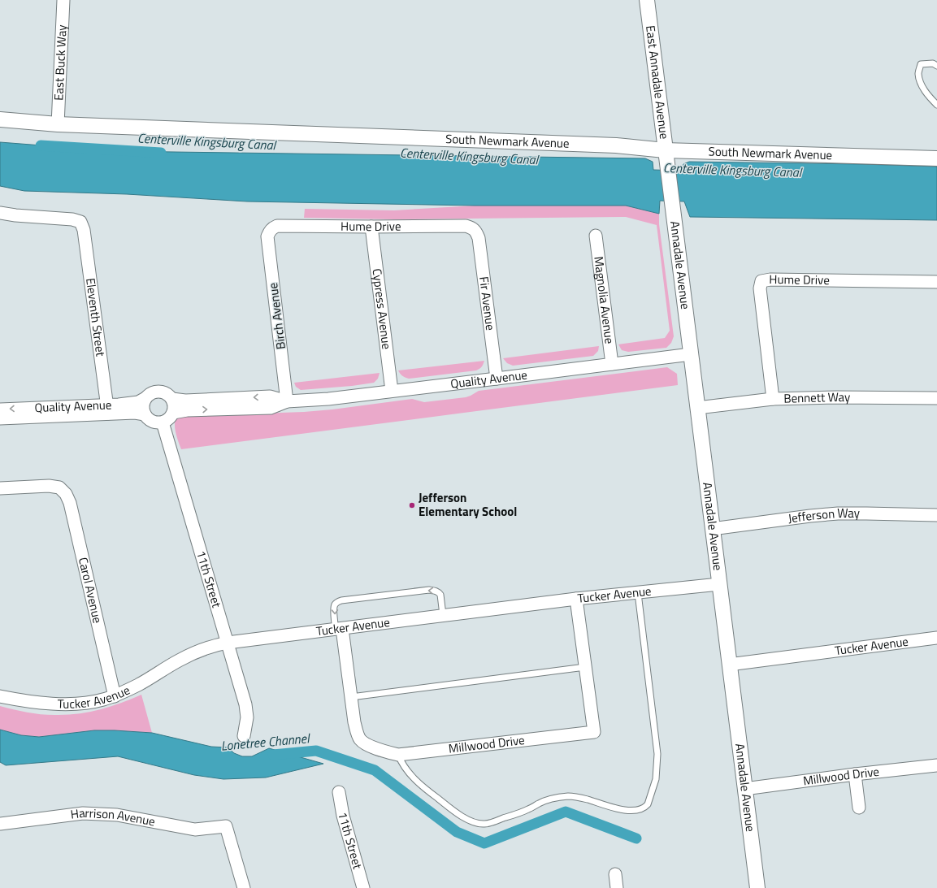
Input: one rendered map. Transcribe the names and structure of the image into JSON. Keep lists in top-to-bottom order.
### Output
{
  "streets": {
    "street": [
      "East Buck Way",
      "East Annadale Avenue",
      "South Newmark Avenue",
      "Hume Drive",
      "Annadale Avenue",
      "Magnolia Avenue",
      "Fir Avenue",
      "Cypress Avenue",
      "Birch Avenue",
      "Eleventh Street",
      "Quality Avenue",
      "Bennett Way",
      "Jefferson Way",
      "11th Street",
      "Carol Avenue",
      "Tucker Avenue",
      "Millwood Drive",
      "Harrison Avenue"
    ]
  },
  "crossings": [
    ["East Buck Way", "South Newmark Avenue"],
    ["East Annadale Avenue", "South Newmark Avenue"],
    ["East Annadale Avenue", "Annadale Avenue"],
    ["Hume Drive", "Fir Avenue"],
    ["Hume Drive", "Cypress Avenue"],
    ["Hume Drive", "Birch Avenue"],
    ["Hume Drive", "Bennett Way"],
    ["Annadale Avenue", "Quality Avenue"],
    ["Annadale Avenue", "Bennett Way"],
    ["Annadale Avenue", "Jefferson Way"],
    ["Annadale Avenue", "Tucker Avenue"],
    ["Annadale Avenue", "Millwood Drive"],
    ["Magnolia Avenue", "Quality Avenue"],
    ["Fir Avenue", "Quality Avenue"],
    ["Cypress Avenue", "Quality Avenue"],
    ["Birch Avenue", "Quality Avenue"],
    ["Eleventh Street", "Quality Avenue"],
    ["Quality Avenue", "11th Street"],
    ["11th Street", "Tucker Avenue"],
    ["Carol Avenue", "Tucker Avenue"],
    ["Tucker Avenue", "Millwood Drive"]
  ],
  "water": ["Centerville Kingsburg Canal", "Lonetree Channel"],
  "places": ["Jefferson Elementary School"]
}
